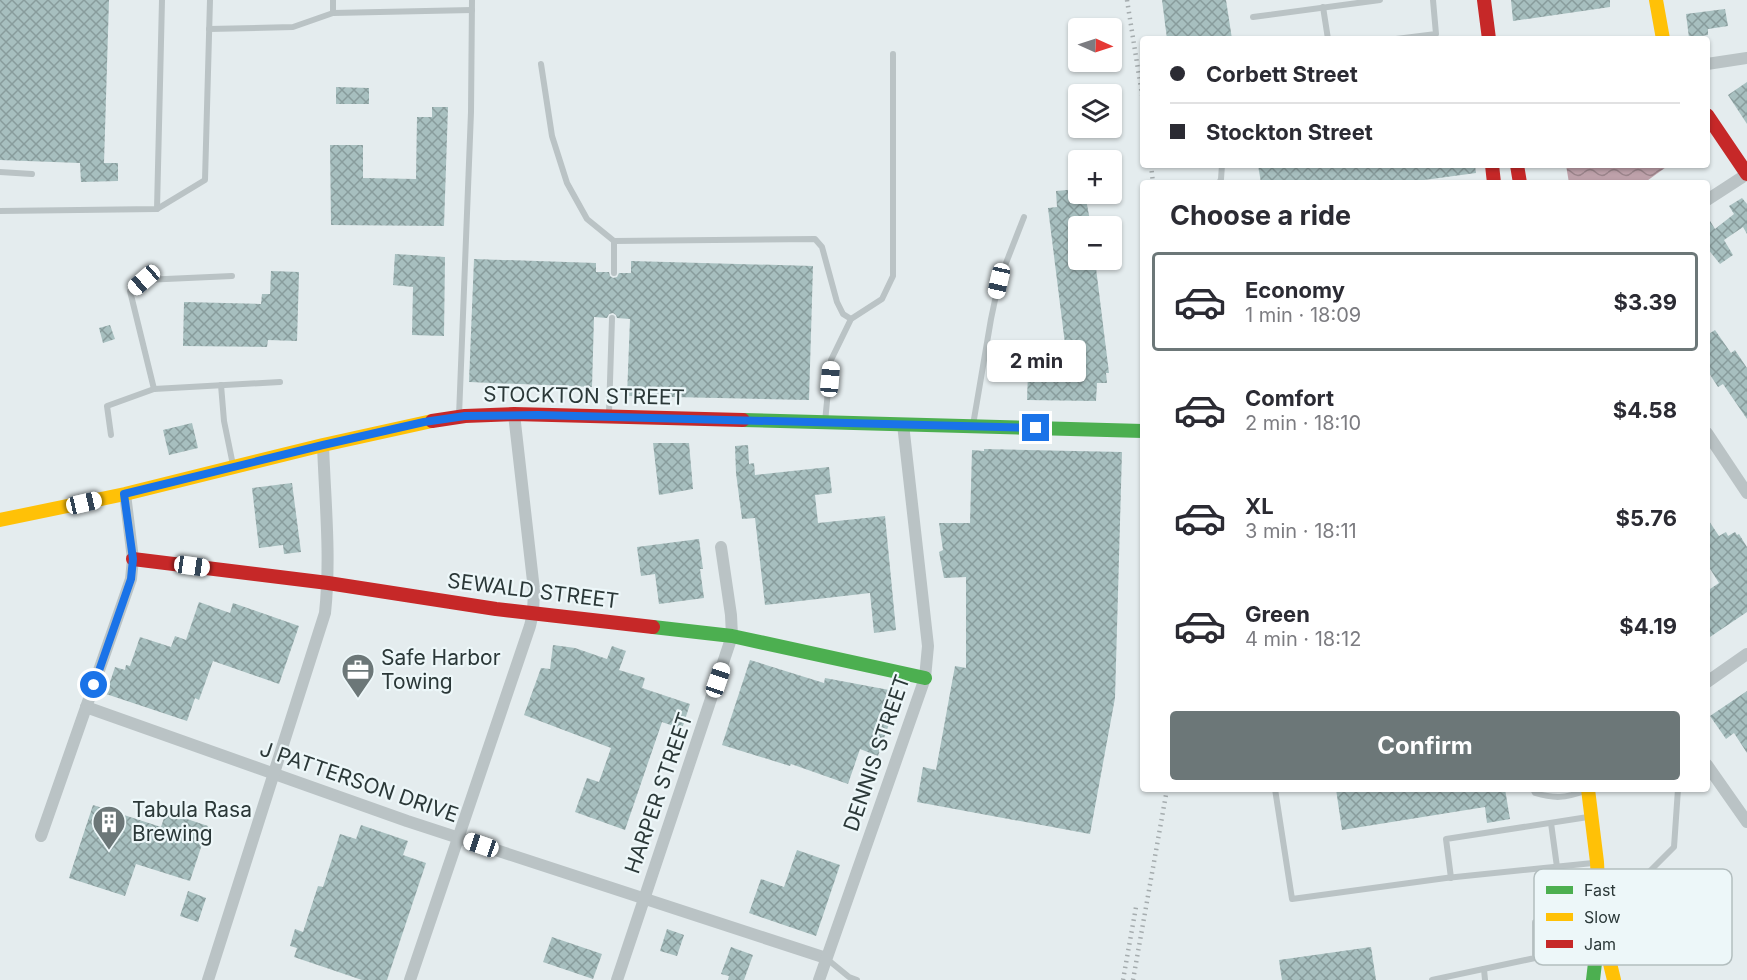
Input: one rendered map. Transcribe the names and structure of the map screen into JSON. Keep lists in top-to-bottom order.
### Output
{
  "streets": {
    "main road": ["STOCKTON STREET", "SEWALD STREET"],
    "street": ["DENNIS STREET", "J PATTERSON DRIVE", "HARPER STREET"]
  },
  "crossings": [
    ["STOCKTON STREET", "DENNIS STREET"],
    ["SEWALD STREET", "DENNIS STREET"],
    ["SEWALD STREET", "HARPER STREET"],
    ["DENNIS STREET", "J PATTERSON DRIVE"],
    ["J PATTERSON DRIVE", "HARPER STREET"]
  ],
  "places": {
    "office": ["Safe Harbor Towing"],
    "building": ["Tabula Rasa Brewing"]
  },
  "legend": ["Fast", "Slow", "Jam"],
  "north": "right",
  "page": {
    "map_buttons": ["+", "−"],
    "banner": ["Corbett Street", "Stockton Street"],
    "heading": "Choose a ride",
    "list": [
      {
        "name": "Economy",
        "note": "1 min · 18:09",
        "value": "$3.39"
      },
      {
        "name": "Comfort",
        "note": "2 min · 18:10",
        "value": "$4.58"
      },
      {
        "name": "XL",
        "note": "3 min · 18:11",
        "value": "$5.76"
      },
      {
        "name": "Green",
        "note": "4 min · 18:12",
        "value": "$4.19"
      }
    ],
    "bubble": "2 min",
    "buttons": "Confirm"
  }
}
